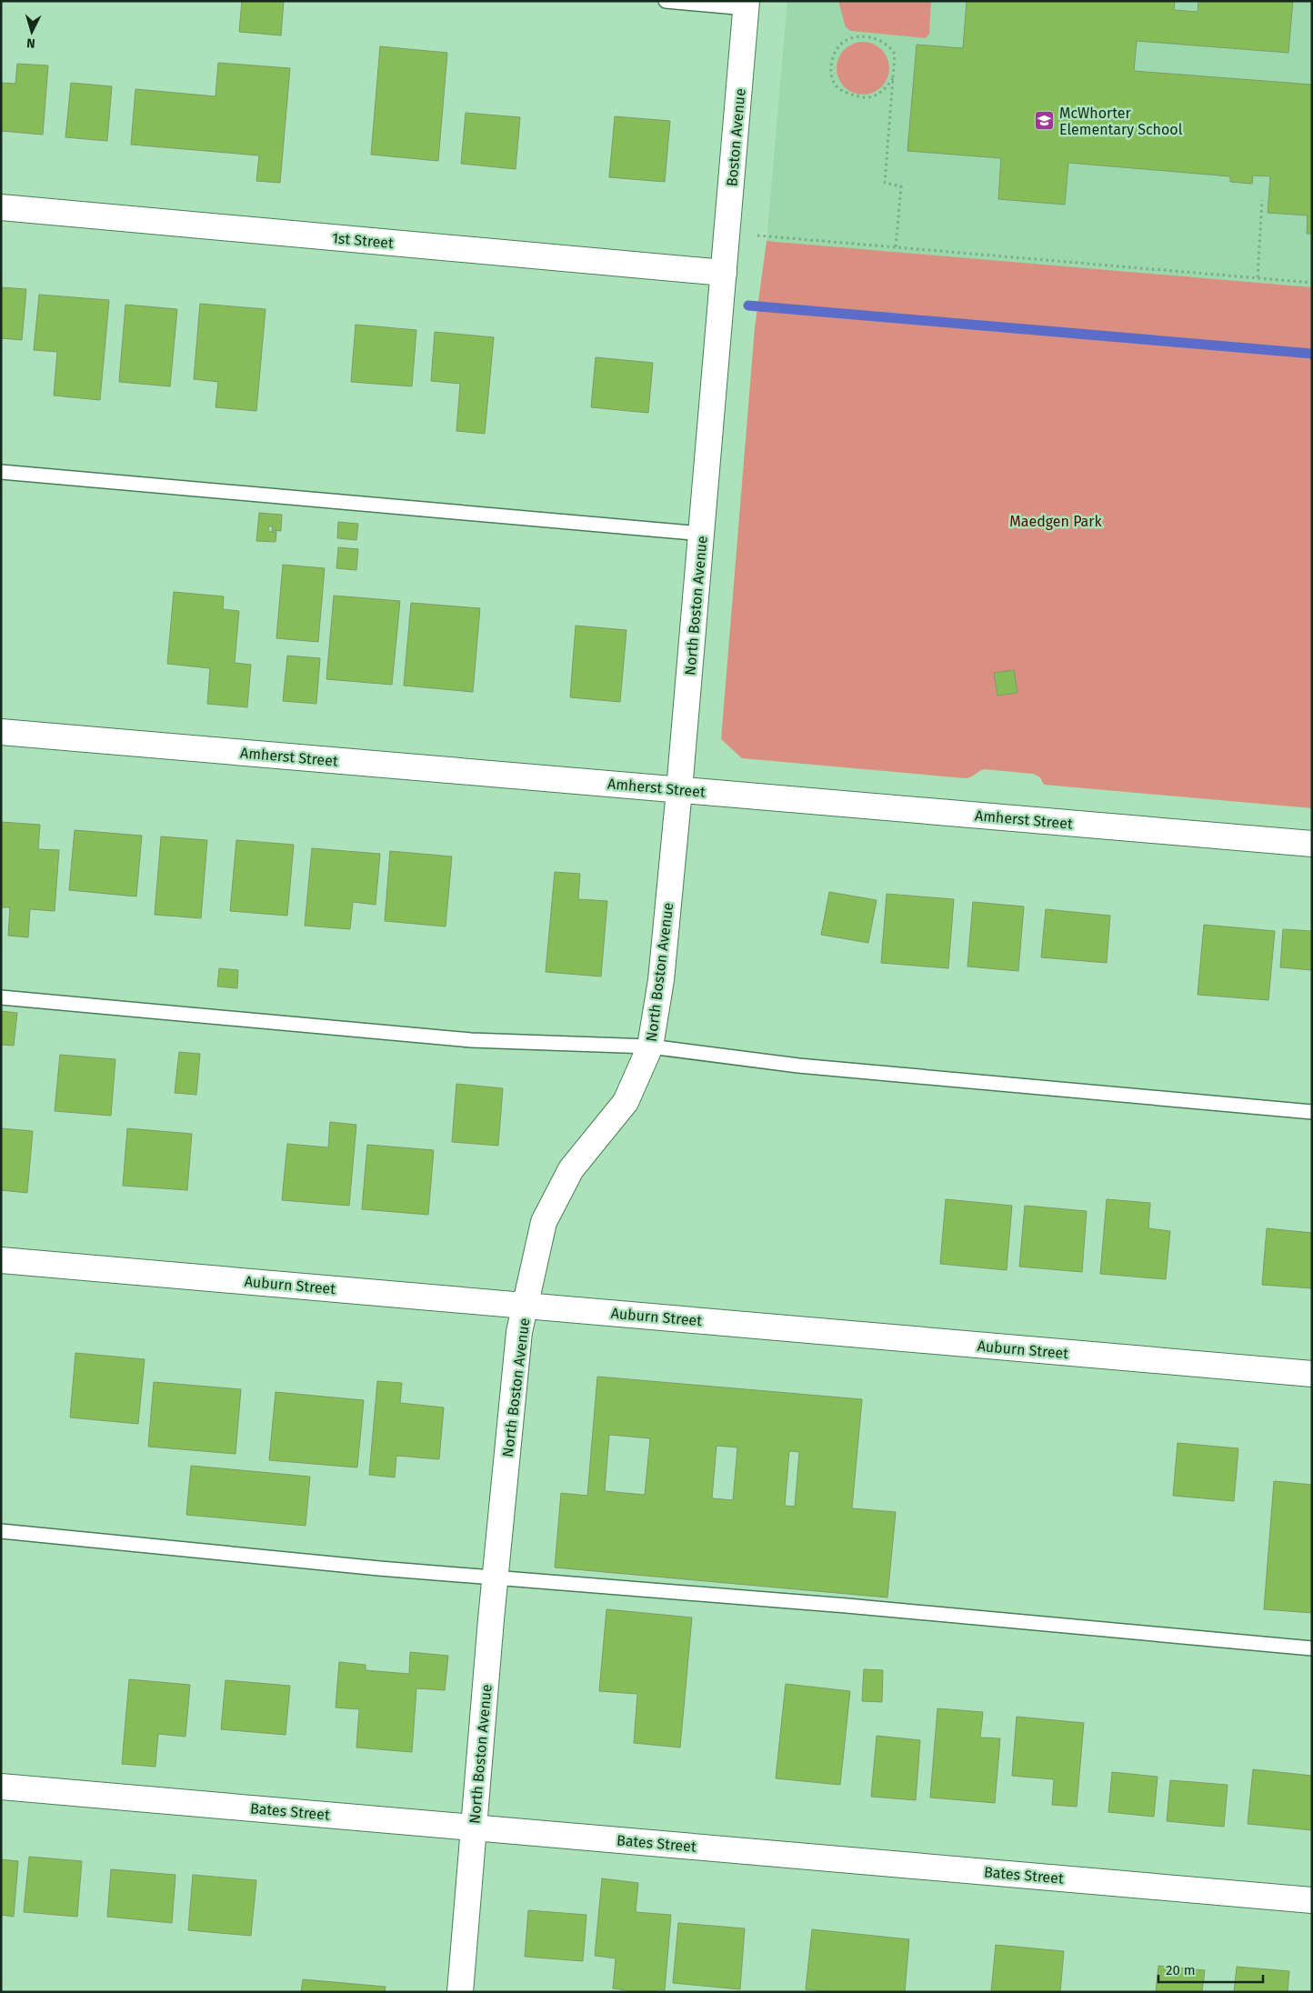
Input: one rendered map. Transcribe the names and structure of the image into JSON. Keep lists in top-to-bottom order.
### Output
{
  "streets": {
    "street": [
      "Boston Avenue",
      "1st Street",
      "North Boston Avenue",
      "Amherst Street",
      "Auburn Street",
      "Bates Street"
    ]
  },
  "crossings": [
    ["Boston Avenue", "1st Street"],
    ["Boston Avenue", "North Boston Avenue"],
    ["1st Street", "North Boston Avenue"],
    ["North Boston Avenue", "Amherst Street"],
    ["North Boston Avenue", "Auburn Street"],
    ["North Boston Avenue", "Bates Street"]
  ],
  "parks": ["Maedgen Park"],
  "places": {
    "school or university": ["McWhorter Elementary School"]
  },
  "scale_bar": "20 m",
  "north": "bottom"
}
